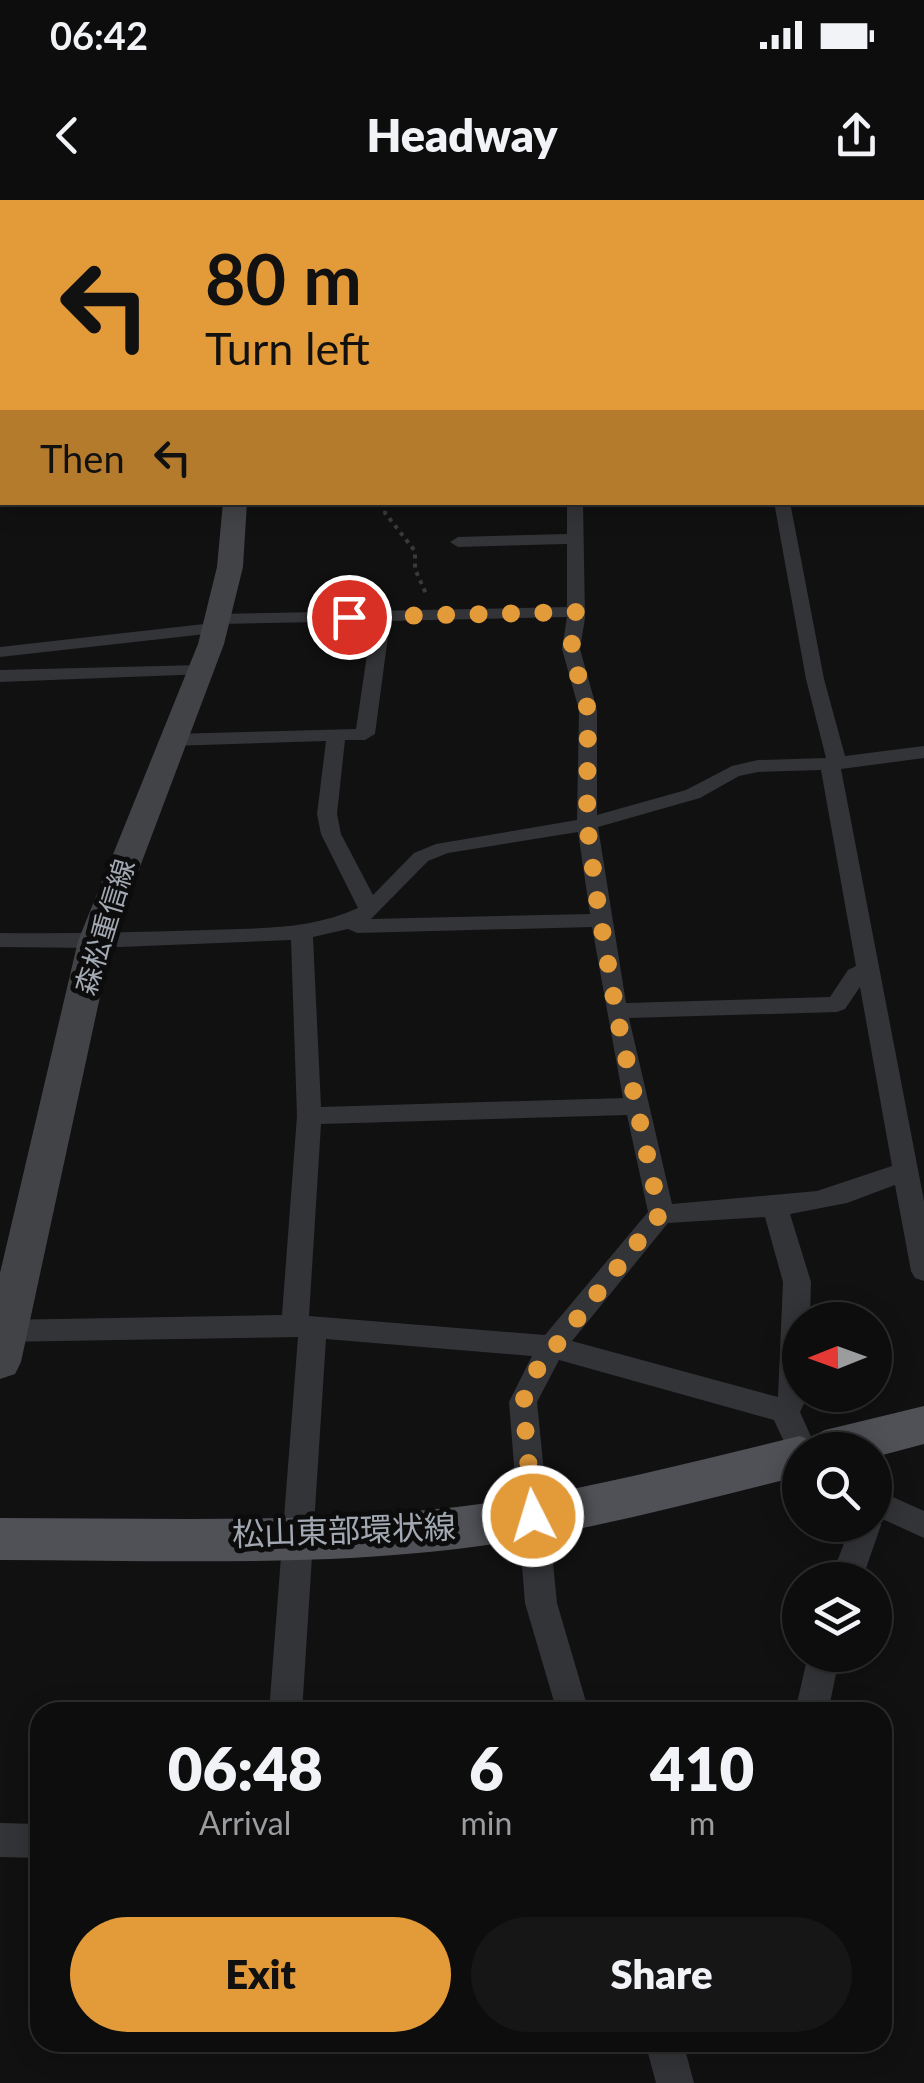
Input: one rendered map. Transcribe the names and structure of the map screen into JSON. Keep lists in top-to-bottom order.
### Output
{
  "streets": {
    "main road": ["森松重信線", "松山東部環状線"]
  },
  "north": "left",
  "page": {
    "status": "06:42",
    "header": "Headway",
    "turn": ["80 m", "Turn left"],
    "then": "Then",
    "eta": [
      "06:48",
      "Arrival",
      "6",
      "min",
      "410",
      "m"
    ],
    "buttons": ["Exit", "Share"]
  }
}
